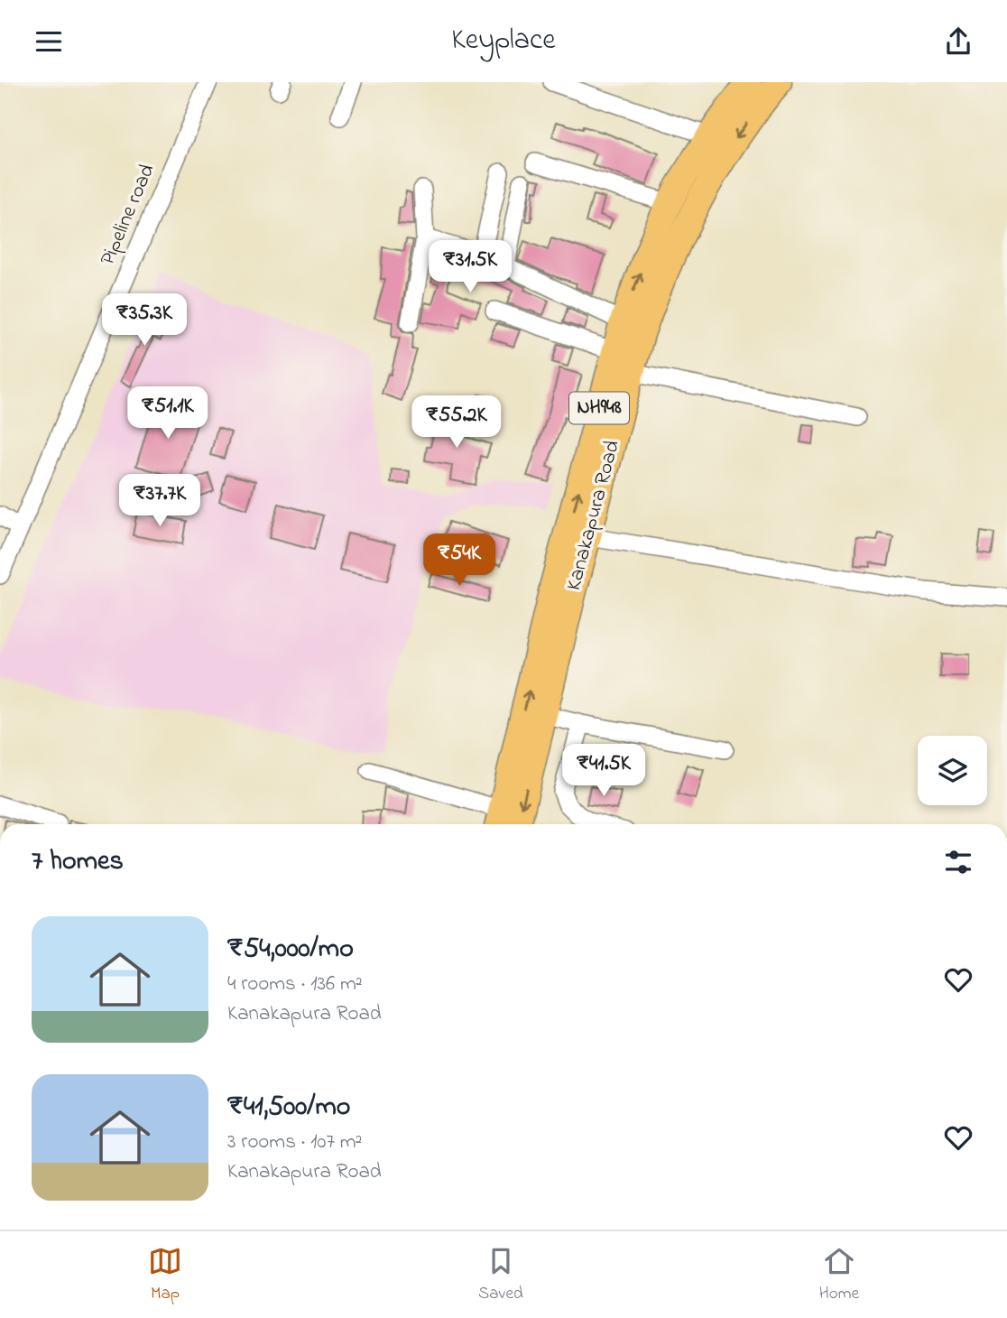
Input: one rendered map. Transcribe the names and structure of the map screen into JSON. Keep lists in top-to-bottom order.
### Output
{
  "streets": {
    "highway": ["NH948", "Kanakapura Road"],
    "street": ["Pipeline road"]
  },
  "page": {
    "header": "Keyplace",
    "price": [
      "₹31.5K",
      "₹35.3K",
      "₹51.1K",
      "₹55.2K",
      "₹37.7K",
      "₹54K",
      "₹41.5K"
    ],
    "heading": "7 homes",
    "list": [
      {
        "name": "₹54,000/mo",
        "note": "4 rooms · 136 m² · Kanakapura Road"
      },
      {
        "name": "₹41,500/mo",
        "note": "3 rooms · 107 m² · Kanakapura Road"
      }
    ],
    "tabs": ["Map", "Saved", "Home"]
  }
}
